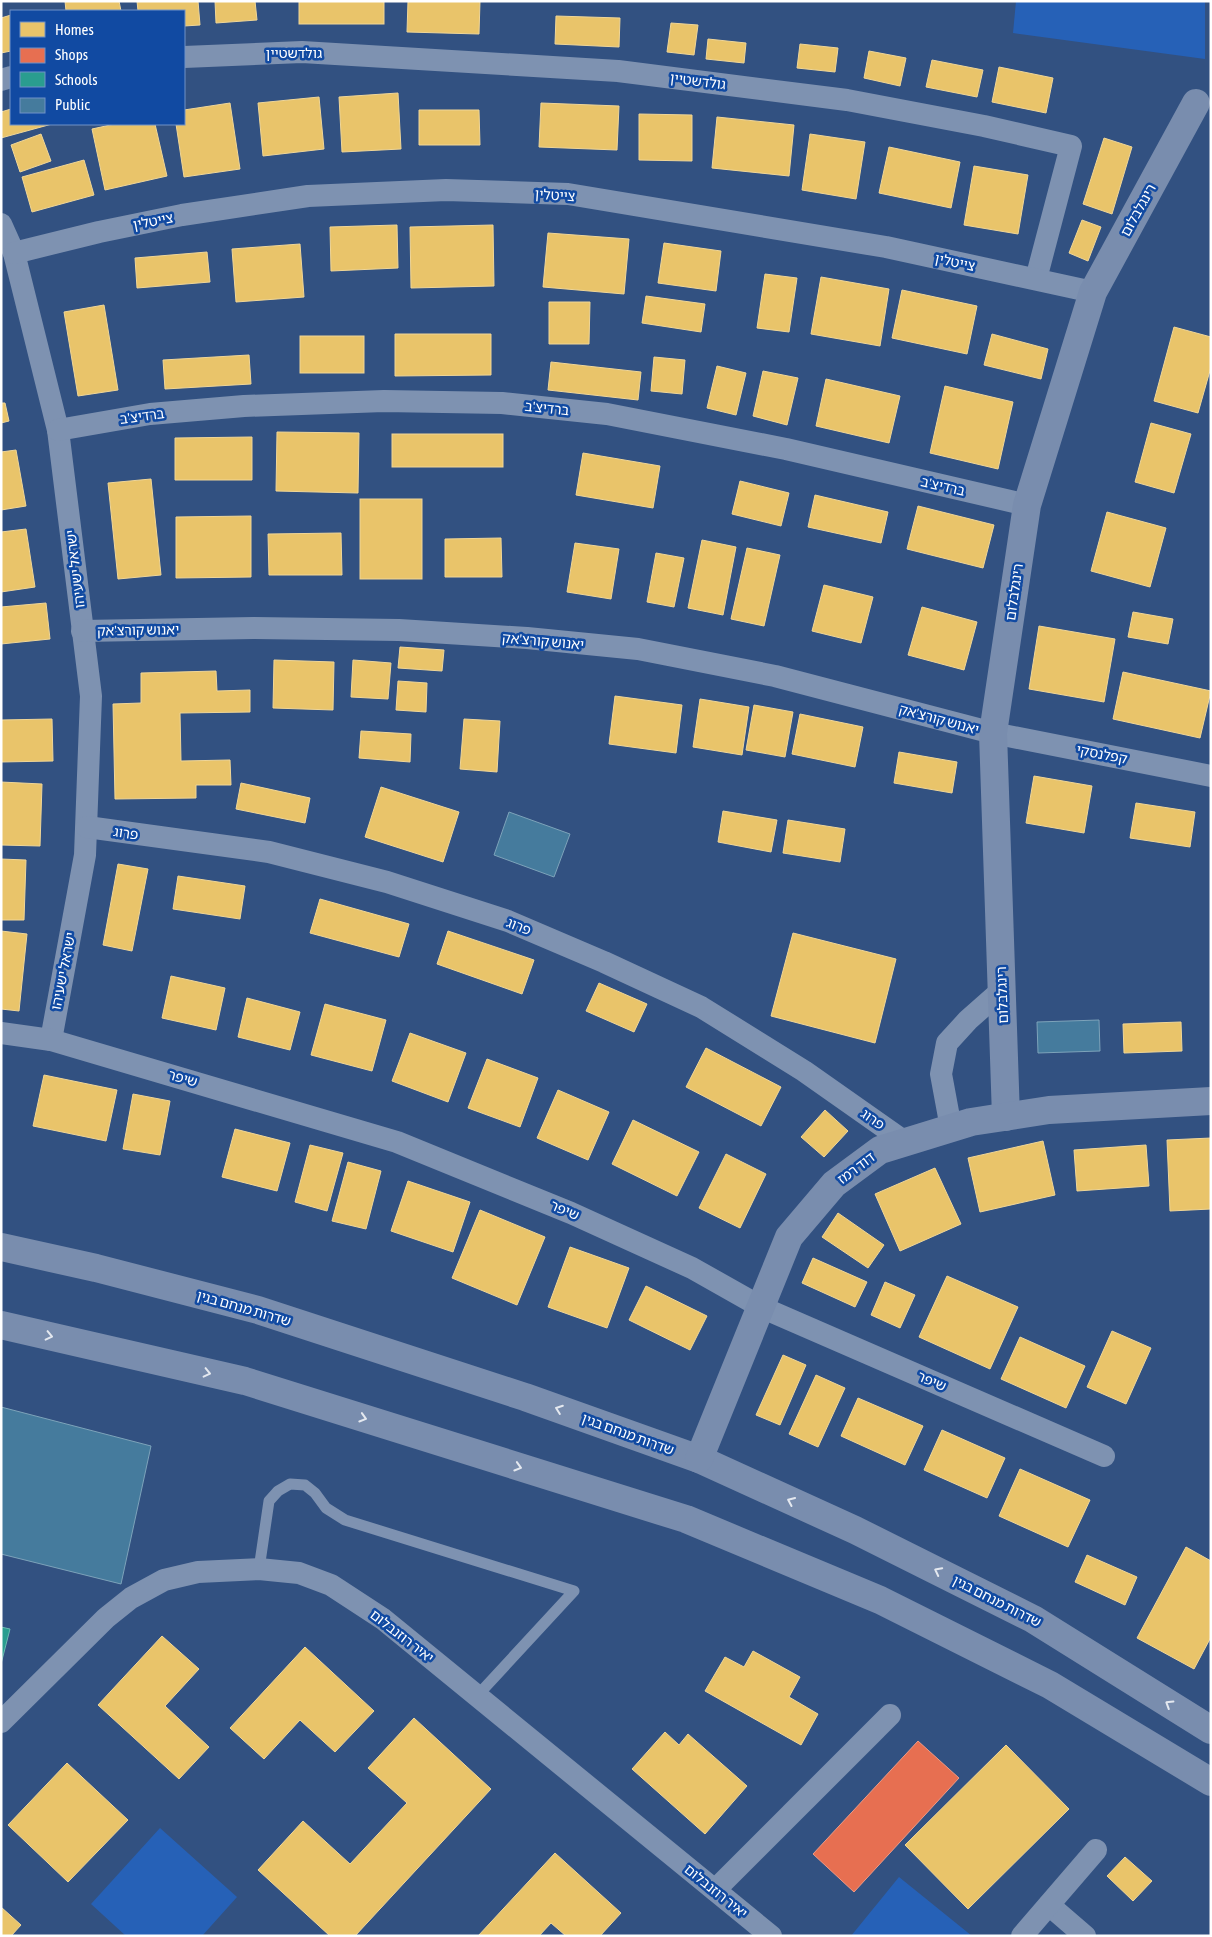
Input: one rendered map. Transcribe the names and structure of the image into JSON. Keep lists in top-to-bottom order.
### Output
{
  "streets": {
    "main road": ["רינגלבלום", "דוד רמז", "שדרות מנחם בגין"],
    "street": [
      "גולדשטיין",
      "צייטלין",
      "ברדיצ'ב",
      "ישראל ישעיהו",
      "יאנוש קורצ'אק",
      "קפלנסקי",
      "פרוג",
      "שיפר",
      "יאיר רוזנבלום"
    ]
  },
  "crossings": [
    ["גולדשטיין", "צייטלין"],
    ["צייטלין", "רינגלבלום"],
    ["צייטלין", "ישראל ישעיהו"],
    ["רינגלבלום", "ברדיצ'ב"],
    ["רינגלבלום", "יאנוש קורצ'אק"],
    ["רינגלבלום", "קפלנסקי"],
    ["רינגלבלום", "דוד רמז"],
    ["ברדיצ'ב", "ישראל ישעיהו"],
    ["ישראל ישעיהו", "יאנוש קורצ'אק"],
    ["ישראל ישעיהו", "פרוג"],
    ["ישראל ישעיהו", "שיפר"],
    ["יאנוש קורצ'אק", "קפלנסקי"],
    ["פרוג", "דוד רמז"],
    ["שיפר", "דוד רמז"],
    ["דוד רמז", "שדרות מנחם בגין"]
  ],
  "legend": [
    "Homes",
    "Shops",
    "Schools",
    "Public"
  ]
}
